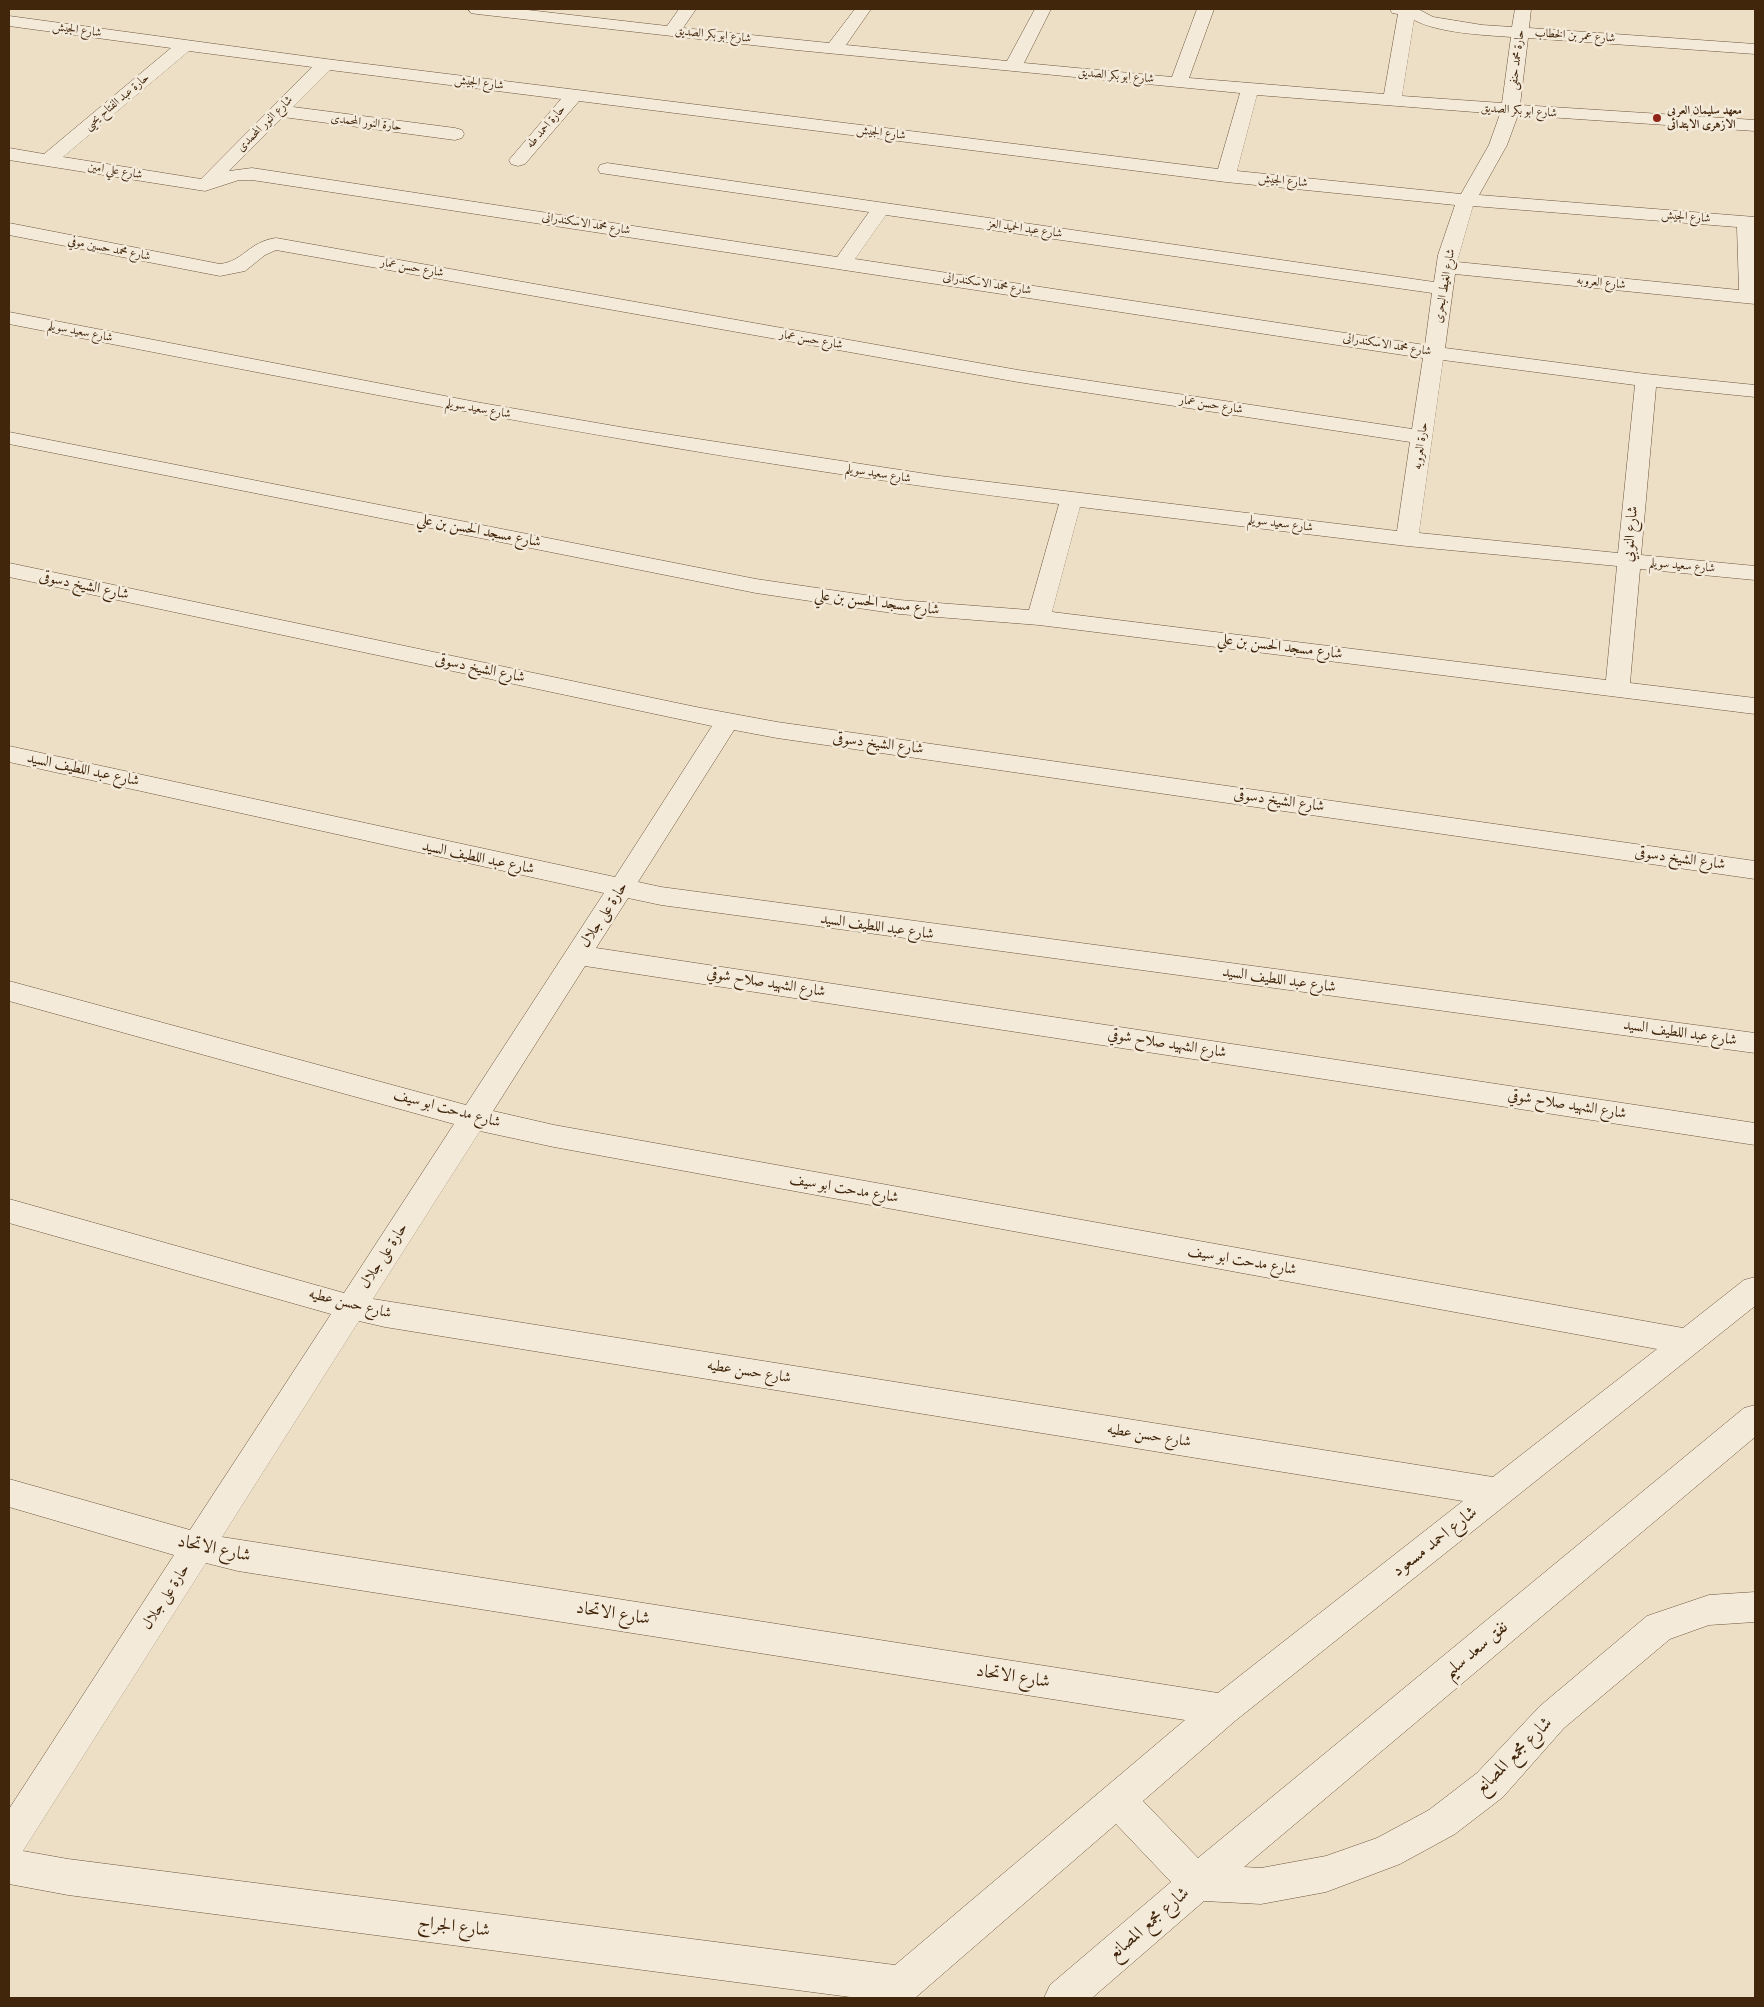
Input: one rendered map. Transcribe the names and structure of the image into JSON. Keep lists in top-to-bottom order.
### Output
{
  "streets": {
    "street": [
      "شارع الجيش",
      "شارع ابو بكر الصديق",
      "شارع عمر بن الخطاب",
      "حارة محمد حنفى",
      "حارة عبد الفتاح يحيى",
      "حارة النور المحمدى",
      "شارع النور المحمدى",
      "حارة احمد طه",
      "شارع علي امين",
      "شارع محمد الاسكندرانى",
      "شارع عبد الحميد العز",
      "شارع محمد حسين موفي",
      "شارع حسن عمار",
      "شارع العروبه",
      "شارع الغيط البحرى",
      "شارع سعيد سويلم",
      "حارة العروبه",
      "شارع مسجد الحسن بن علي",
      "شارع النوبي",
      "شارع الشيخ دسوقى",
      "شارع عبد اللطيف السيد",
      "حارة على جلال",
      "شارع الشهيد صلاح شوقي",
      "شارع مدحت ابو سيف",
      "شارع حسن عطيه",
      "شارع احمد مسعود",
      "شارع الاتحاد",
      "نفق سعد سليم",
      "شارع مجمع المصانع",
      "شارع الجراج"
    ]
  },
  "crossings": [
    ["شارع الجيش", "حارة عبد الفتاح يحيى"],
    ["شارع الجيش", "شارع النور المحمدى"],
    ["شارع الجيش", "حارة احمد طه"],
    ["شارع الجيش", "شارع الغيط البحرى"],
    ["شارع ابو بكر الصديق", "حارة محمد حنفى"],
    ["شارع ابو بكر الصديق", "شارع الغيط البحرى"],
    ["شارع عمر بن الخطاب", "حارة محمد حنفى"],
    ["حارة محمد حنفى", "شارع الغيط البحرى"],
    ["حارة عبد الفتاح يحيى", "شارع علي امين"],
    ["حارة النور المحمدى", "شارع النور المحمدى"],
    ["شارع النور المحمدى", "شارع علي امين"],
    ["شارع النور المحمدى", "شارع محمد الاسكندرانى"],
    ["شارع علي امين", "شارع محمد الاسكندرانى"],
    ["شارع محمد الاسكندرانى", "شارع الغيط البحرى"],
    ["شارع محمد الاسكندرانى", "حارة العروبه"],
    ["شارع محمد الاسكندرانى", "شارع النوبي"],
    ["شارع عبد الحميد العز", "شارع الغيط البحرى"],
    ["شارع محمد حسين موفي", "شارع حسن عمار"],
    ["شارع حسن عمار", "حارة العروبه"],
    ["شارع العروبه", "شارع الغيط البحرى"],
    ["شارع الغيط البحرى", "حارة العروبه"],
    ["شارع سعيد سويلم", "حارة العروبه"],
    ["شارع سعيد سويلم", "شارع النوبي"],
    ["شارع مسجد الحسن بن علي", "شارع النوبي"],
    ["شارع الشيخ دسوقى", "حارة على جلال"],
    ["شارع عبد اللطيف السيد", "حارة على جلال"],
    ["حارة على جلال", "شارع الشهيد صلاح شوقي"],
    ["حارة على جلال", "شارع مدحت ابو سيف"],
    ["حارة على جلال", "شارع حسن عطيه"],
    ["حارة على جلال", "شارع الاتحاد"],
    ["شارع مدحت ابو سيف", "شارع احمد مسعود"],
    ["شارع حسن عطيه", "شارع احمد مسعود"],
    ["شارع احمد مسعود", "شارع الاتحاد"],
    ["نفق سعد سليم", "شارع مجمع المصانع"]
  ],
  "places": ["معهد سليمان العربى الازهرى الابتدائى"]
}
